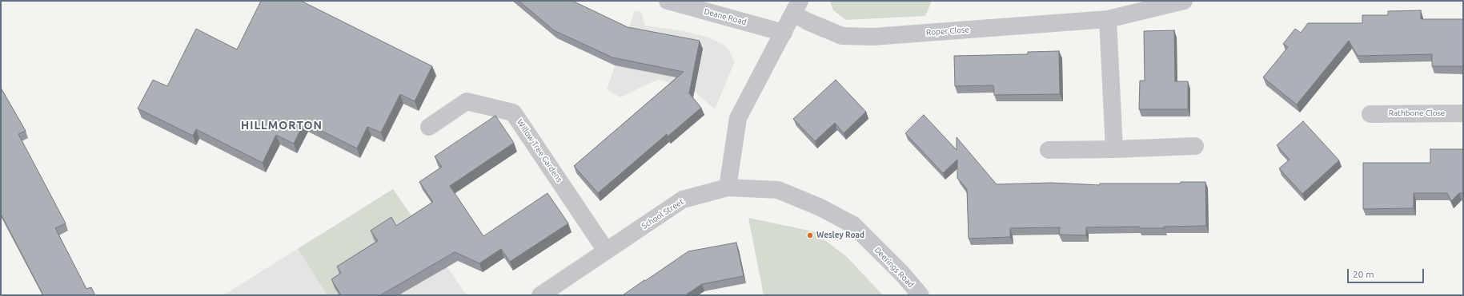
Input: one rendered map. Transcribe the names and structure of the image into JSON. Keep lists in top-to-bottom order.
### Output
{
  "streets": {
    "street": [
      "Deane Road",
      "Roper Close",
      "Rathbone Close",
      "Willow Tree Gardens",
      "School Street",
      "Deerings Road"
    ]
  },
  "crossings": [
    ["Willow Tree Gardens", "School Street"],
    ["School Street", "Deerings Road"]
  ],
  "districts": ["HILLMORTON"],
  "places": ["Wesley Road"],
  "scale_bar": "20 m"
}
